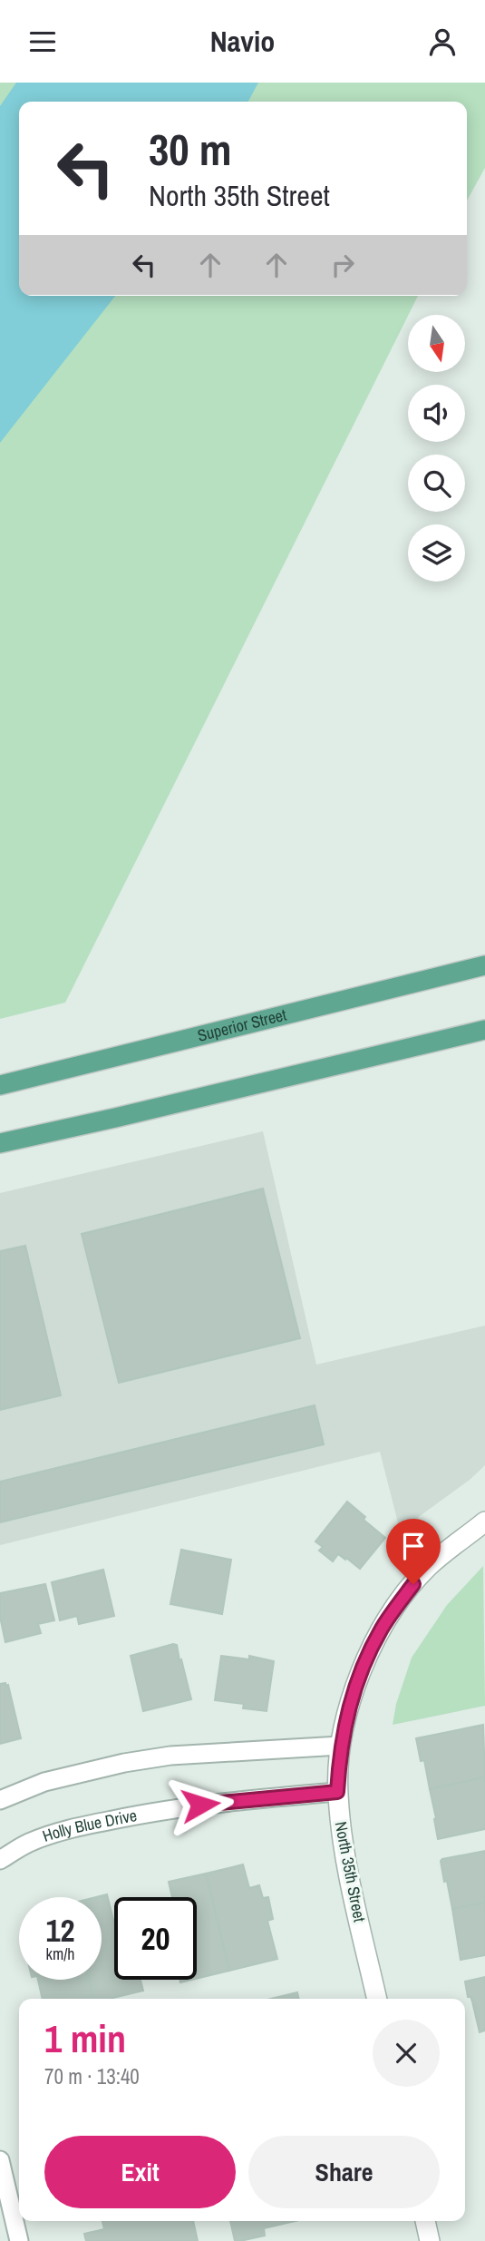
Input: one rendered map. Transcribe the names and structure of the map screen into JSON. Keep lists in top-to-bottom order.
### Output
{
  "streets": {
    "main road": ["Superior Street"],
    "street": ["North 35th Street"],
    "lane": ["Holly Blue Drive"]
  },
  "crossings": [
    ["Holly Blue Drive", "North 35th Street"]
  ],
  "north": "bottom",
  "page": {
    "header": "Navio",
    "turn": ["30 m", "North 35th Street"],
    "speed": "12 km/h",
    "limit": "20",
    "heading": ["1 min", "70 m · 13:40"],
    "buttons": ["Exit", "Share"]
  }
}
